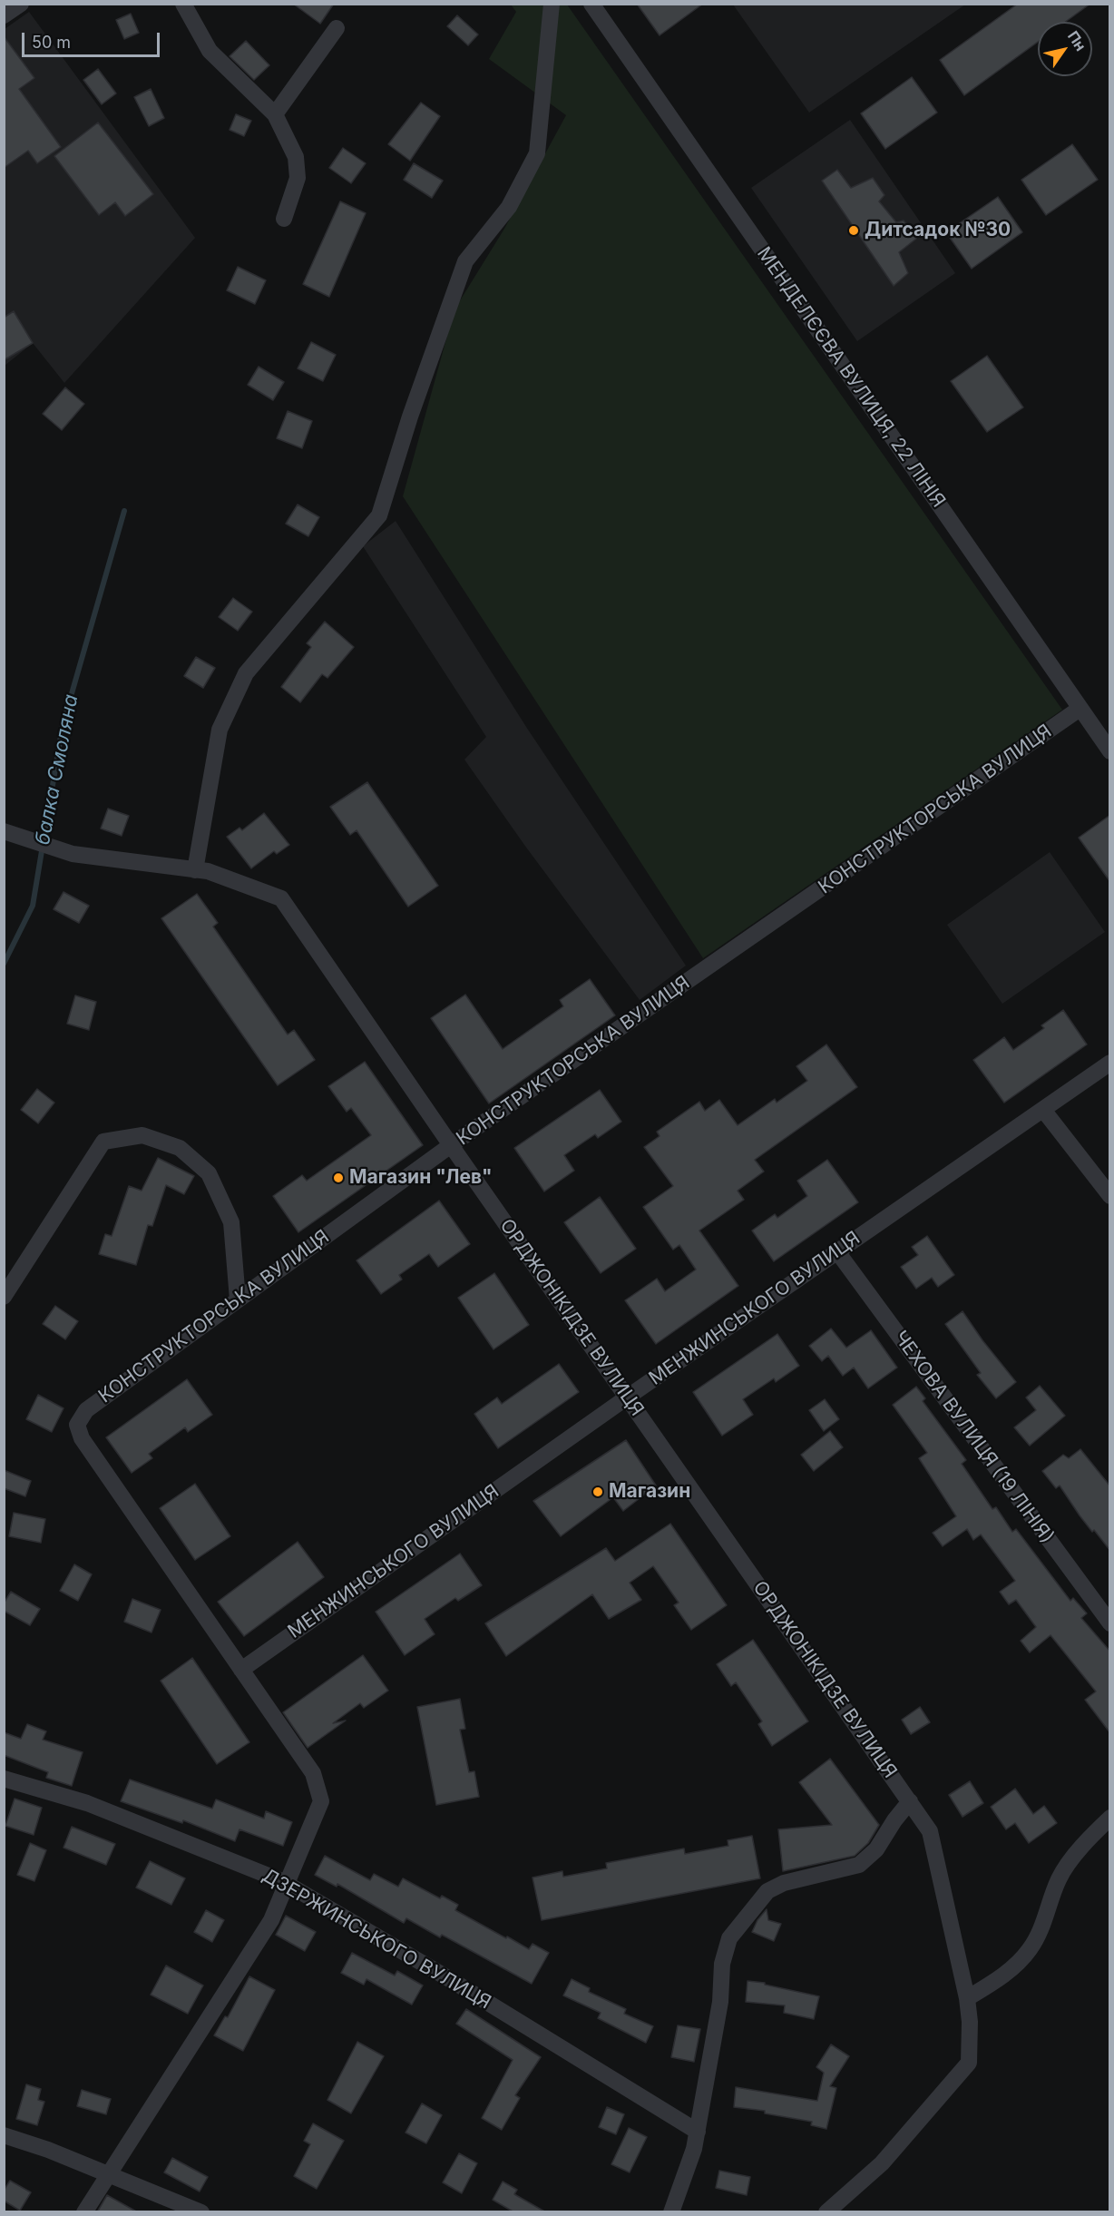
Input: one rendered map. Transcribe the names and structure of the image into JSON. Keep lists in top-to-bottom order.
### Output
{
  "streets": {
    "street": [
      "МЕНДЕЛЄЄВА ВУЛИЦЯ, 22 ЛІНІЯ",
      "КОНСТРУКТОРСЬКА ВУЛИЦЯ",
      "МЕНЖИНСЬКОГО ВУЛИЦЯ",
      "ОРДЖОНІКІДЗЕ ВУЛИЦЯ",
      "ЧЕХОВА ВУЛИЦЯ (19 ЛIНIЯ)",
      "ДЗЕРЖИНСЬКОГО ВУЛИЦЯ"
    ]
  },
  "crossings": [
    ["МЕНДЕЛЄЄВА ВУЛИЦЯ, 22 ЛІНІЯ", "КОНСТРУКТОРСЬКА ВУЛИЦЯ"],
    ["КОНСТРУКТОРСЬКА ВУЛИЦЯ", "МЕНЖИНСЬКОГО ВУЛИЦЯ"],
    ["КОНСТРУКТОРСЬКА ВУЛИЦЯ", "ОРДЖОНІКІДЗЕ ВУЛИЦЯ"],
    ["МЕНЖИНСЬКОГО ВУЛИЦЯ", "ОРДЖОНІКІДЗЕ ВУЛИЦЯ"],
    ["МЕНЖИНСЬКОГО ВУЛИЦЯ", "ЧЕХОВА ВУЛИЦЯ (19 ЛIНIЯ)"]
  ],
  "water": ["балка Смоляна"],
  "places": ["Дитсадок №30", "Магазин \"Лев\"", "Магазин"],
  "scale_bar": "50 m",
  "north": "top right"
}
